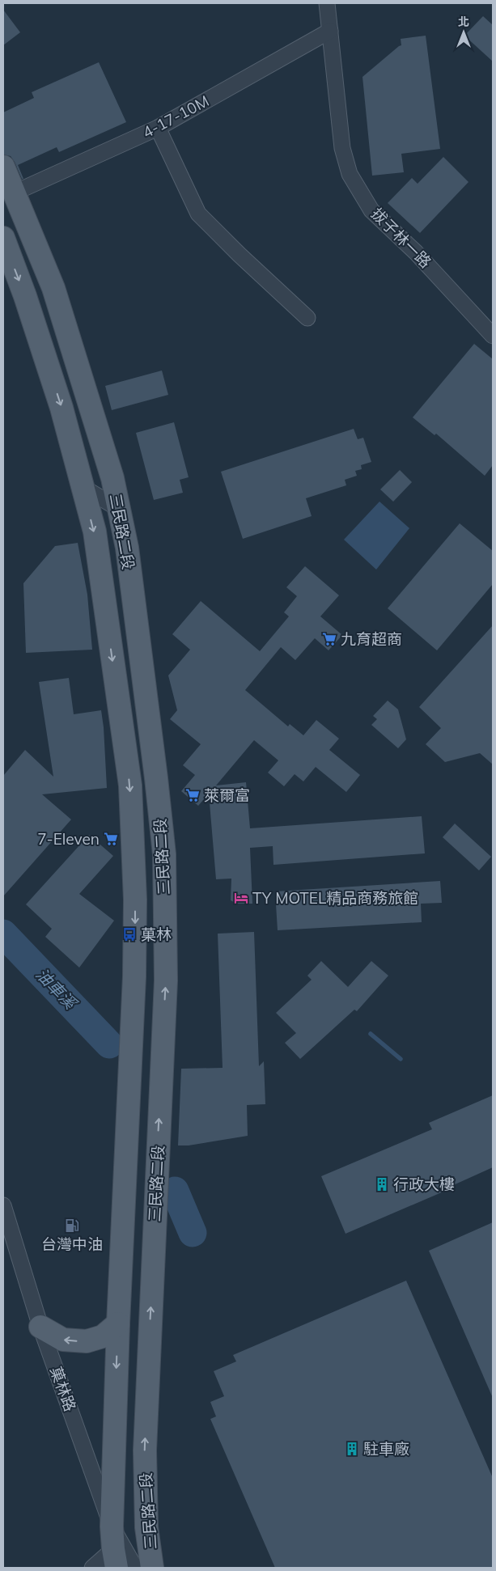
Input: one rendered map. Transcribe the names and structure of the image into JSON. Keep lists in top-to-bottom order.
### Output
{
  "streets": {
    "main road": ["三民路二段"],
    "street": ["4-17-10M", "拔子林一路", "菓林路"]
  },
  "crossings": [
    ["4-17-10M", "拔子林一路"],
    ["4-17-10M", "三民路二段"],
    ["三民路二段", "菓林路"]
  ],
  "water": ["油車溪"],
  "places": {
    "supermarket": ["九育超商", "萊爾富", "7-Eleven"],
    "hotel": ["TY MOTEL精品商務旅館"],
    "bus stop": ["菓林"],
    "building": ["行政大樓", "駐車廠"],
    "fuel station": ["台灣中油"]
  },
  "north": "top"
}
